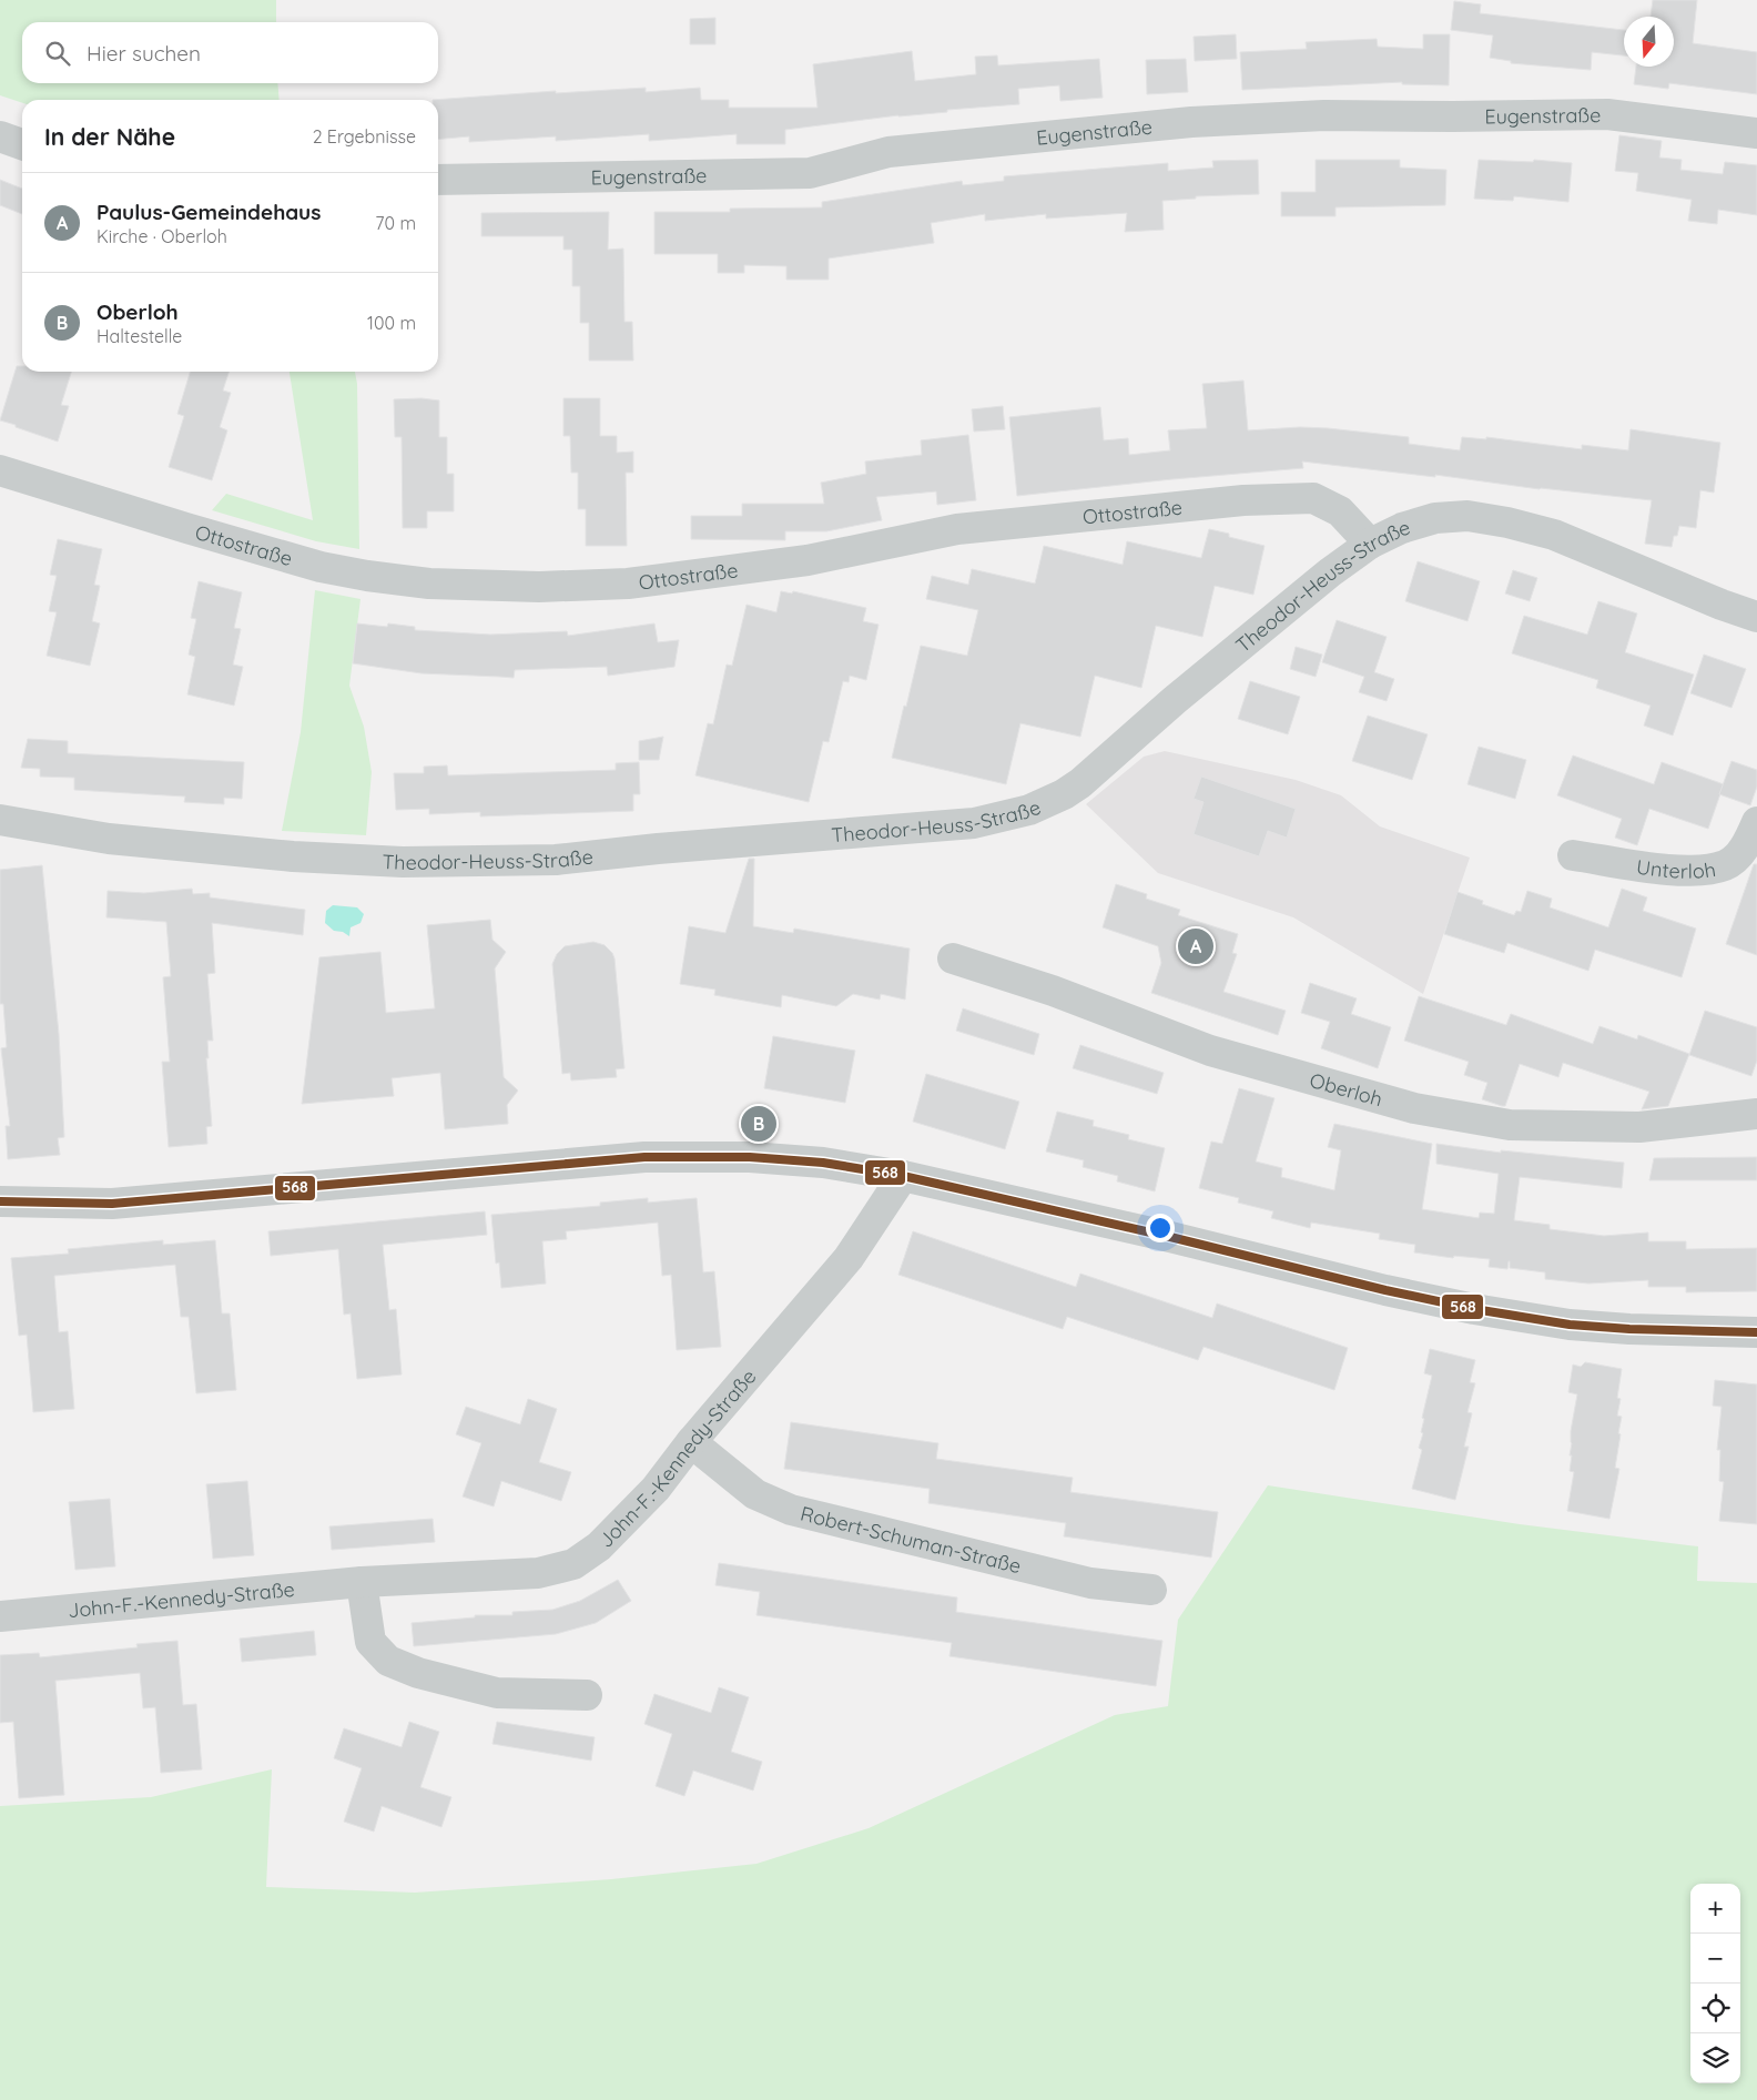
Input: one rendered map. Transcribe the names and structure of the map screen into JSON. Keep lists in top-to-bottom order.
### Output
{
  "streets": {
    "street": [
      "Eugenstraße",
      "Ottostraße",
      "Theodor-Heuss-Straße",
      "Unterloh",
      "Oberloh",
      "John-F.-Kennedy-Straße",
      "Robert-Schuman-Straße"
    ]
  },
  "crossings": [
    ["Ottostraße", "Theodor-Heuss-Straße"],
    ["John-F.-Kennedy-Straße", "Robert-Schuman-Straße"]
  ],
  "lines": ["transit line 568"],
  "north": "bottom",
  "page": {
    "search": "Hier suchen",
    "heading": ["In der Nähe", "2 Ergebnisse"],
    "list": [
      {
        "mark": "A",
        "name": "Paulus-Gemeindehaus",
        "note": "Kirche · Oberloh",
        "value": "70 m"
      },
      {
        "mark": "B",
        "name": "Oberloh",
        "note": "Haltestelle",
        "value": "100 m"
      }
    ],
    "pins": ["A", "B"],
    "map_buttons": ["+", "−"]
  }
}
